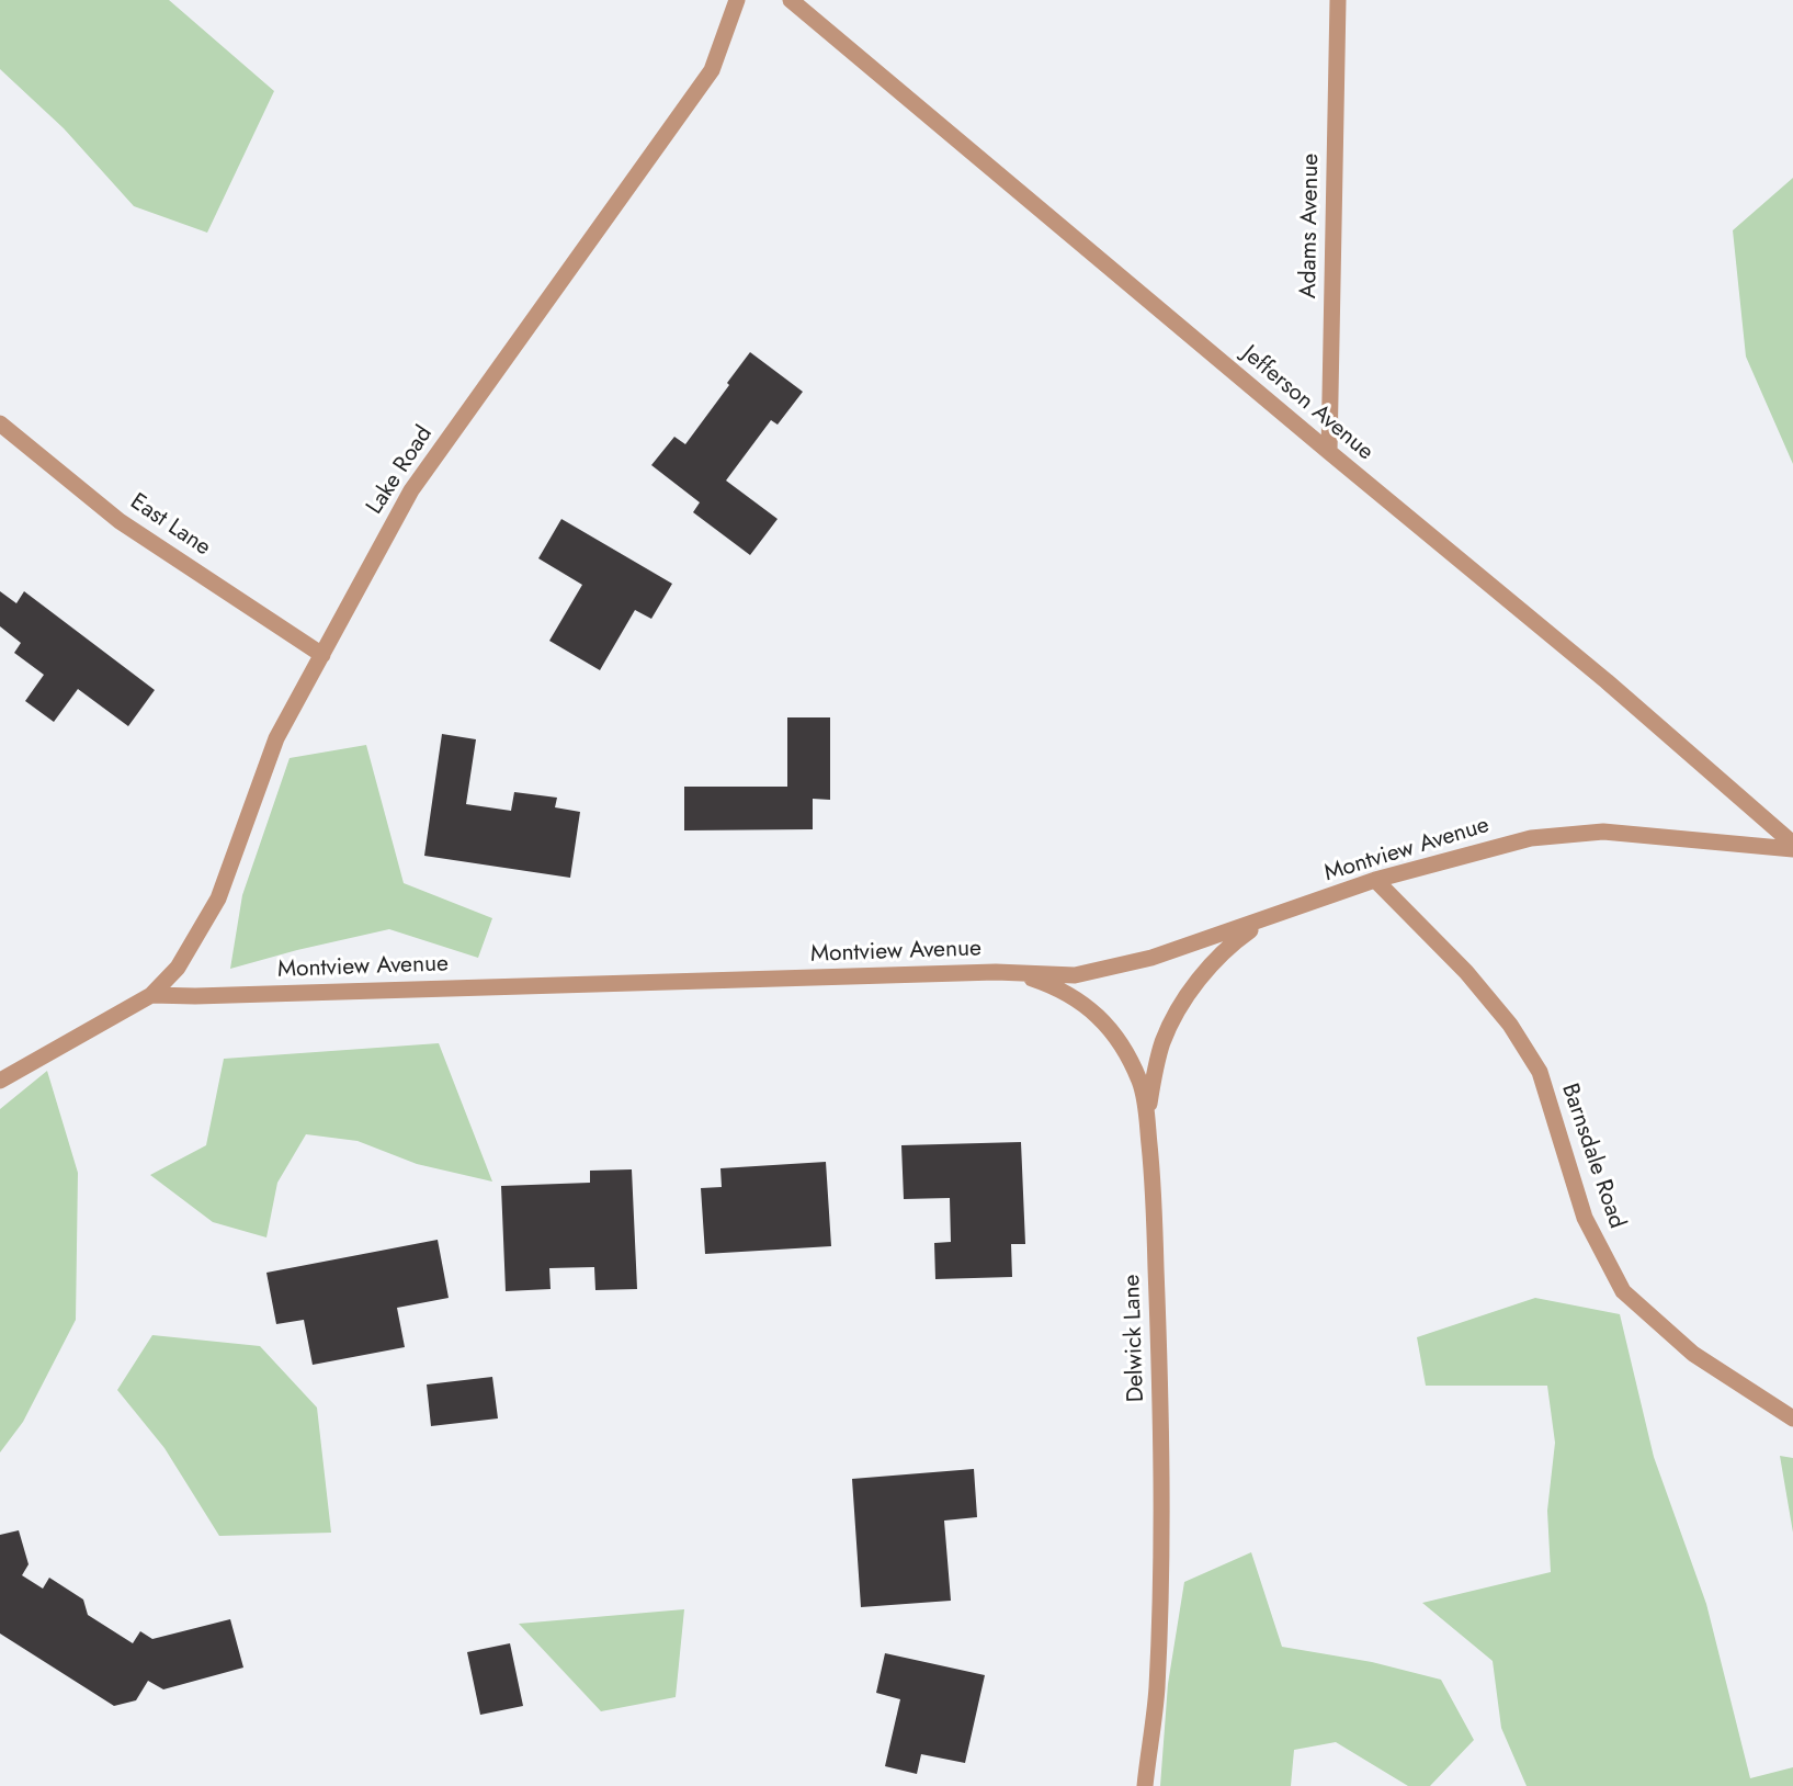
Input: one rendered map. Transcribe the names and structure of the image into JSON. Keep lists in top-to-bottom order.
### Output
{
  "streets": {
    "street": [
      "Adams Avenue",
      "Jefferson Avenue",
      "Lake Road",
      "East Lane",
      "Montview Avenue",
      "Barnsdale Road",
      "Delwick Lane"
    ]
  },
  "crossings": [
    ["Adams Avenue", "Jefferson Avenue"],
    ["Lake Road", "East Lane"],
    ["Lake Road", "Montview Avenue"],
    ["Montview Avenue", "Barnsdale Road"],
    ["Montview Avenue", "Delwick Lane"]
  ]
}
